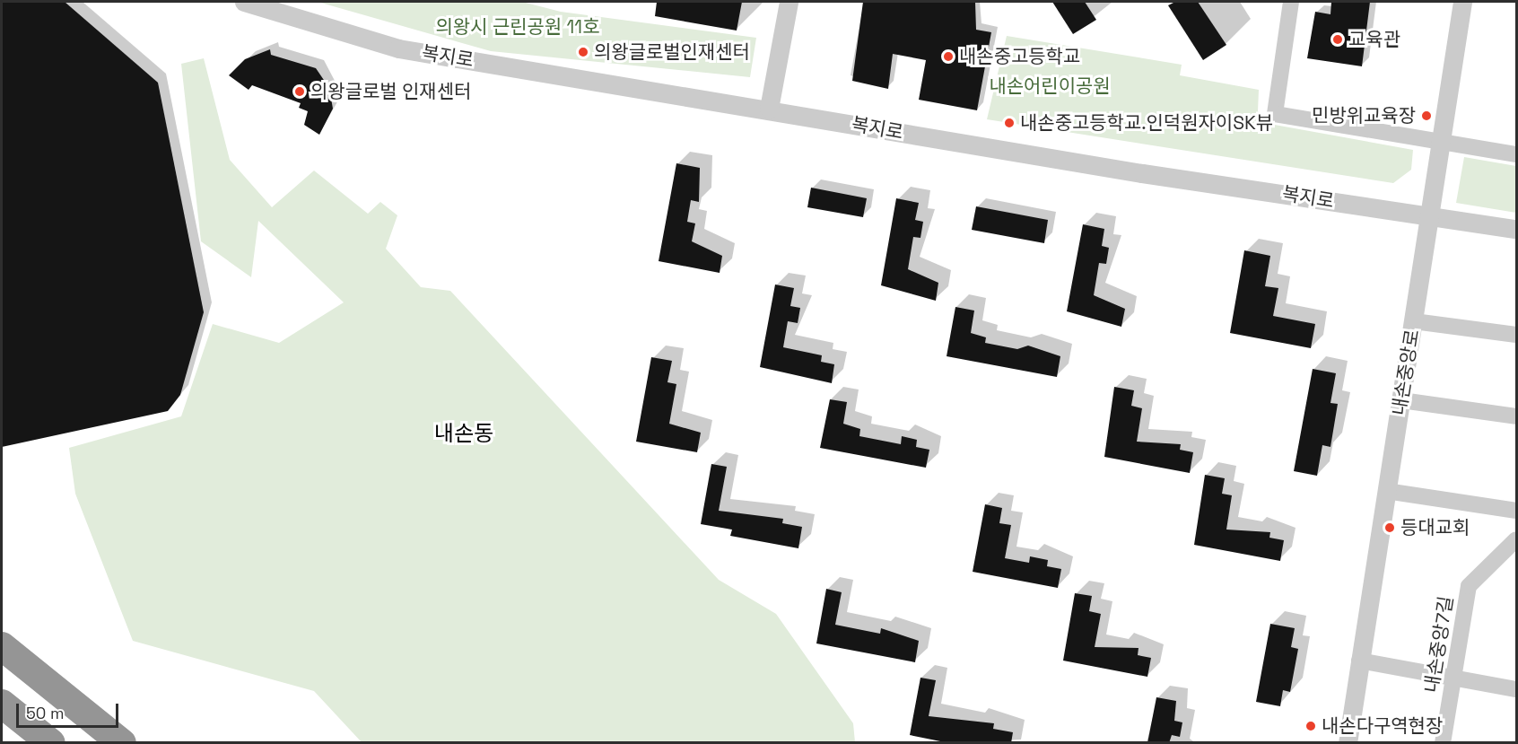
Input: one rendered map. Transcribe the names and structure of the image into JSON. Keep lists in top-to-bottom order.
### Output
{
  "streets": {
    "street": ["복지로", "내손중앙로", "내손중앙7길"]
  },
  "crossings": [
    ["복지로", "내손중앙로"]
  ],
  "districts": ["내손동"],
  "parks": ["의왕시 근린공원 11호", "내손어린이공원"],
  "places": [
    "교육관",
    "의왕글로벌인재센터",
    "내손중고등학교",
    "의왕글로벌 인재센터",
    "민방위교육장",
    "내손중고등학교.인덕원자이SK뷰",
    "등대교회",
    "내손다구역현장"
  ],
  "scale_bar": "50 m"
}
